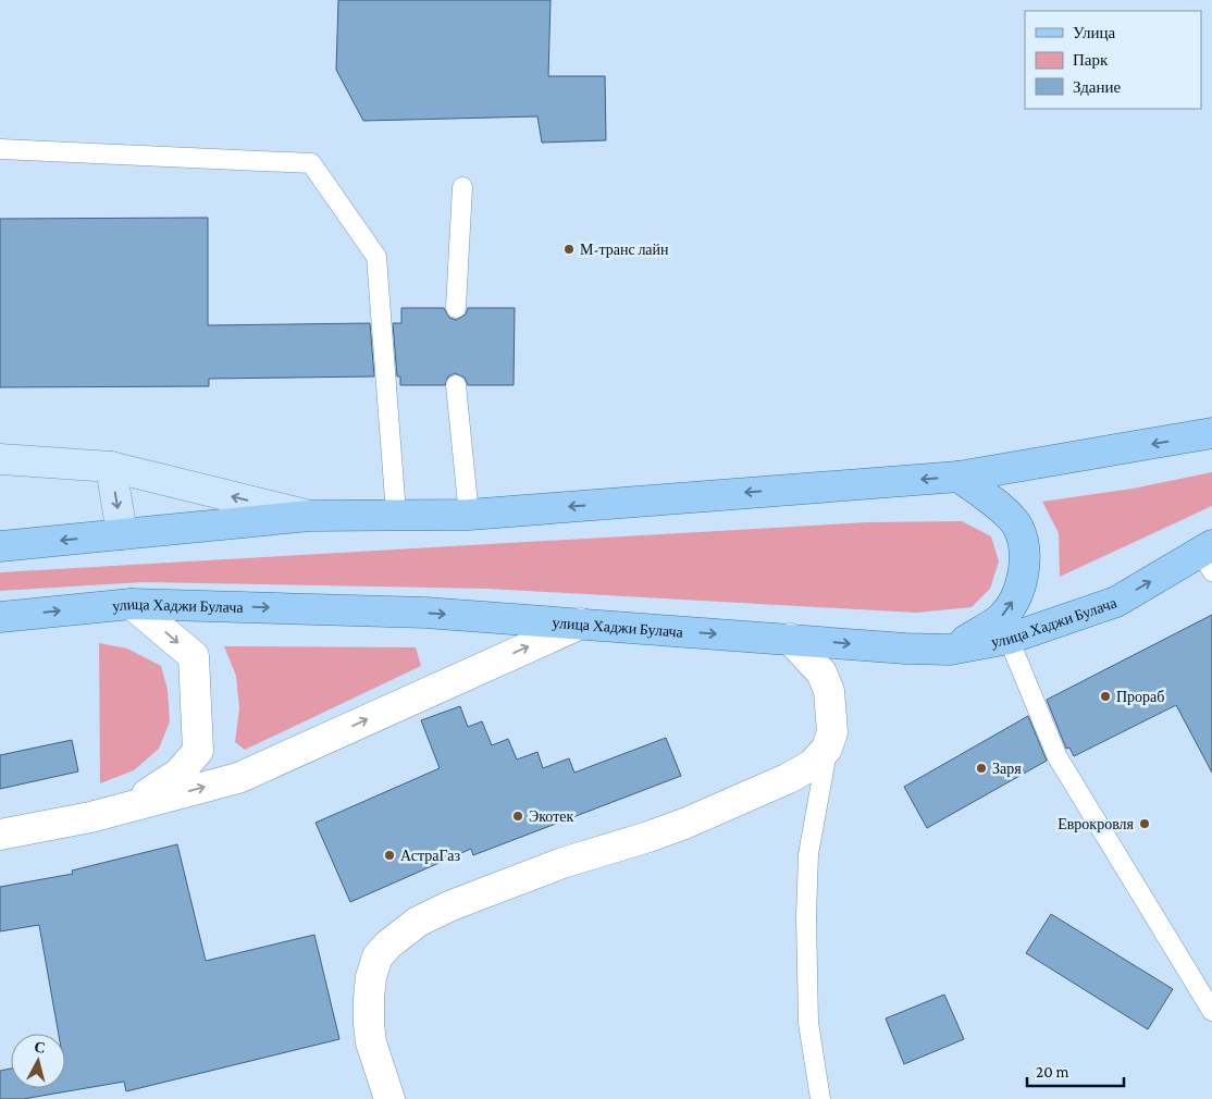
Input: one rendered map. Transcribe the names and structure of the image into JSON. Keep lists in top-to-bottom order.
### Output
{
  "streets": {
    "main road": ["улица Хаджи Булача"]
  },
  "places": [
    "М-транс лайн",
    "Прораб",
    "Заря",
    "Экотек",
    "Еврокровля",
    "АстраГаз"
  ],
  "legend": ["Улица", "Парк", "Здание"],
  "scale_bar": "20 m",
  "north": "top"
}
